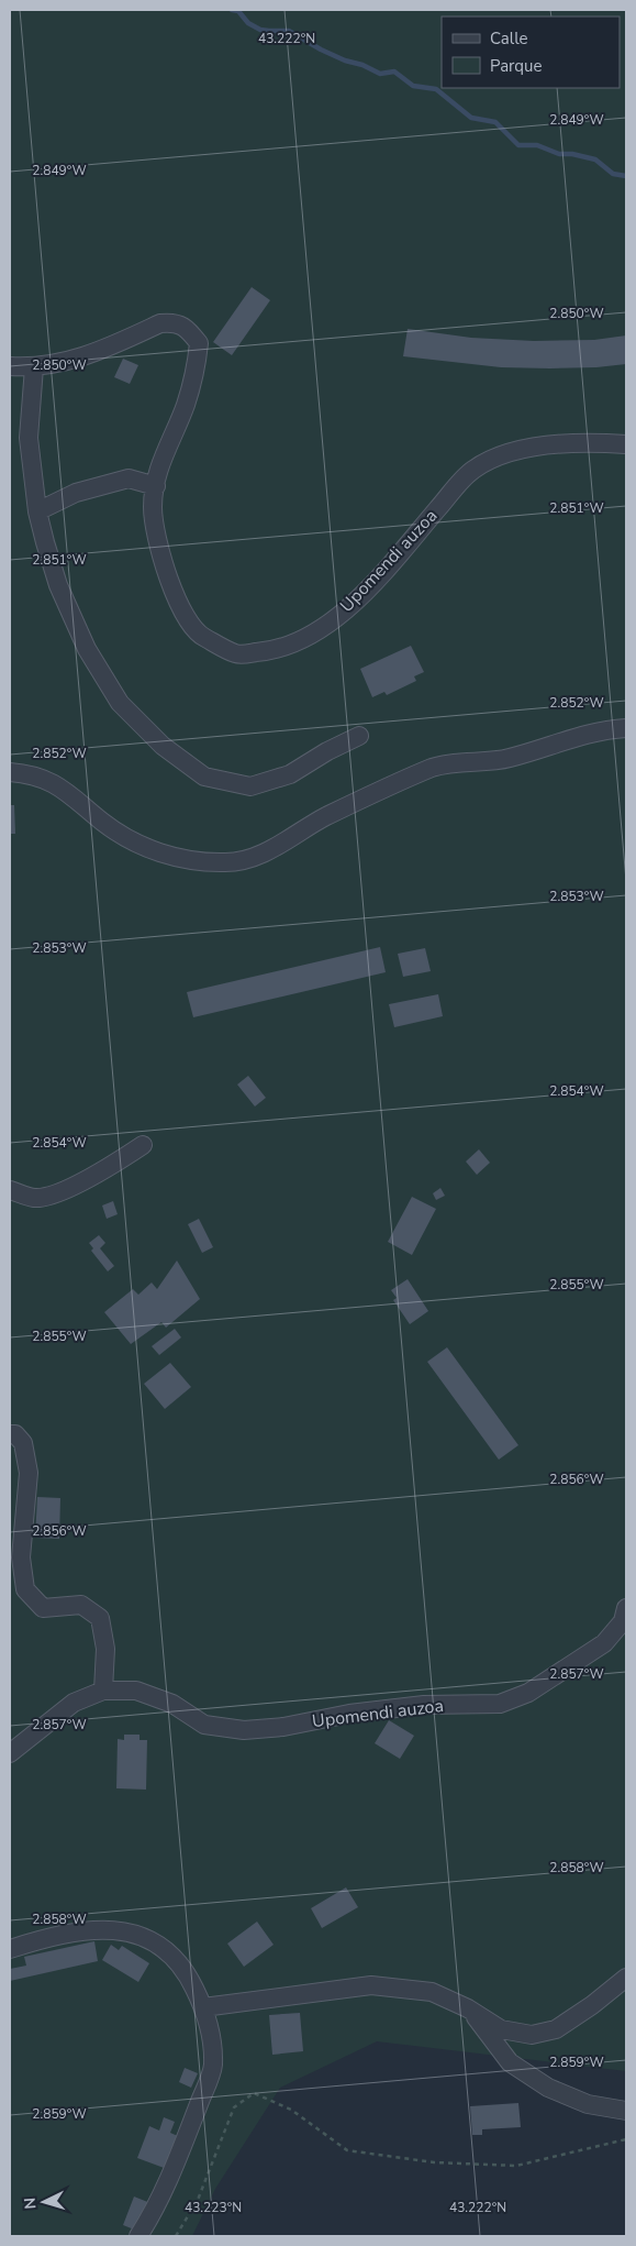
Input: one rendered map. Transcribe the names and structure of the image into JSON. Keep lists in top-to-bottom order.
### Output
{
  "streets": {
    "lane": ["Upomendi auzoa"]
  },
  "legend": ["Calle", "Parque"],
  "north": "left",
  "coordinates": [
    "43.222°N",
    "2.849°W",
    "2.850°W",
    "2.851°W",
    "2.852°W",
    "2.853°W",
    "2.854°W",
    "2.855°W",
    "2.856°W",
    "2.857°W",
    "2.858°W",
    "2.859°W",
    "43.223°N"
  ]
}
